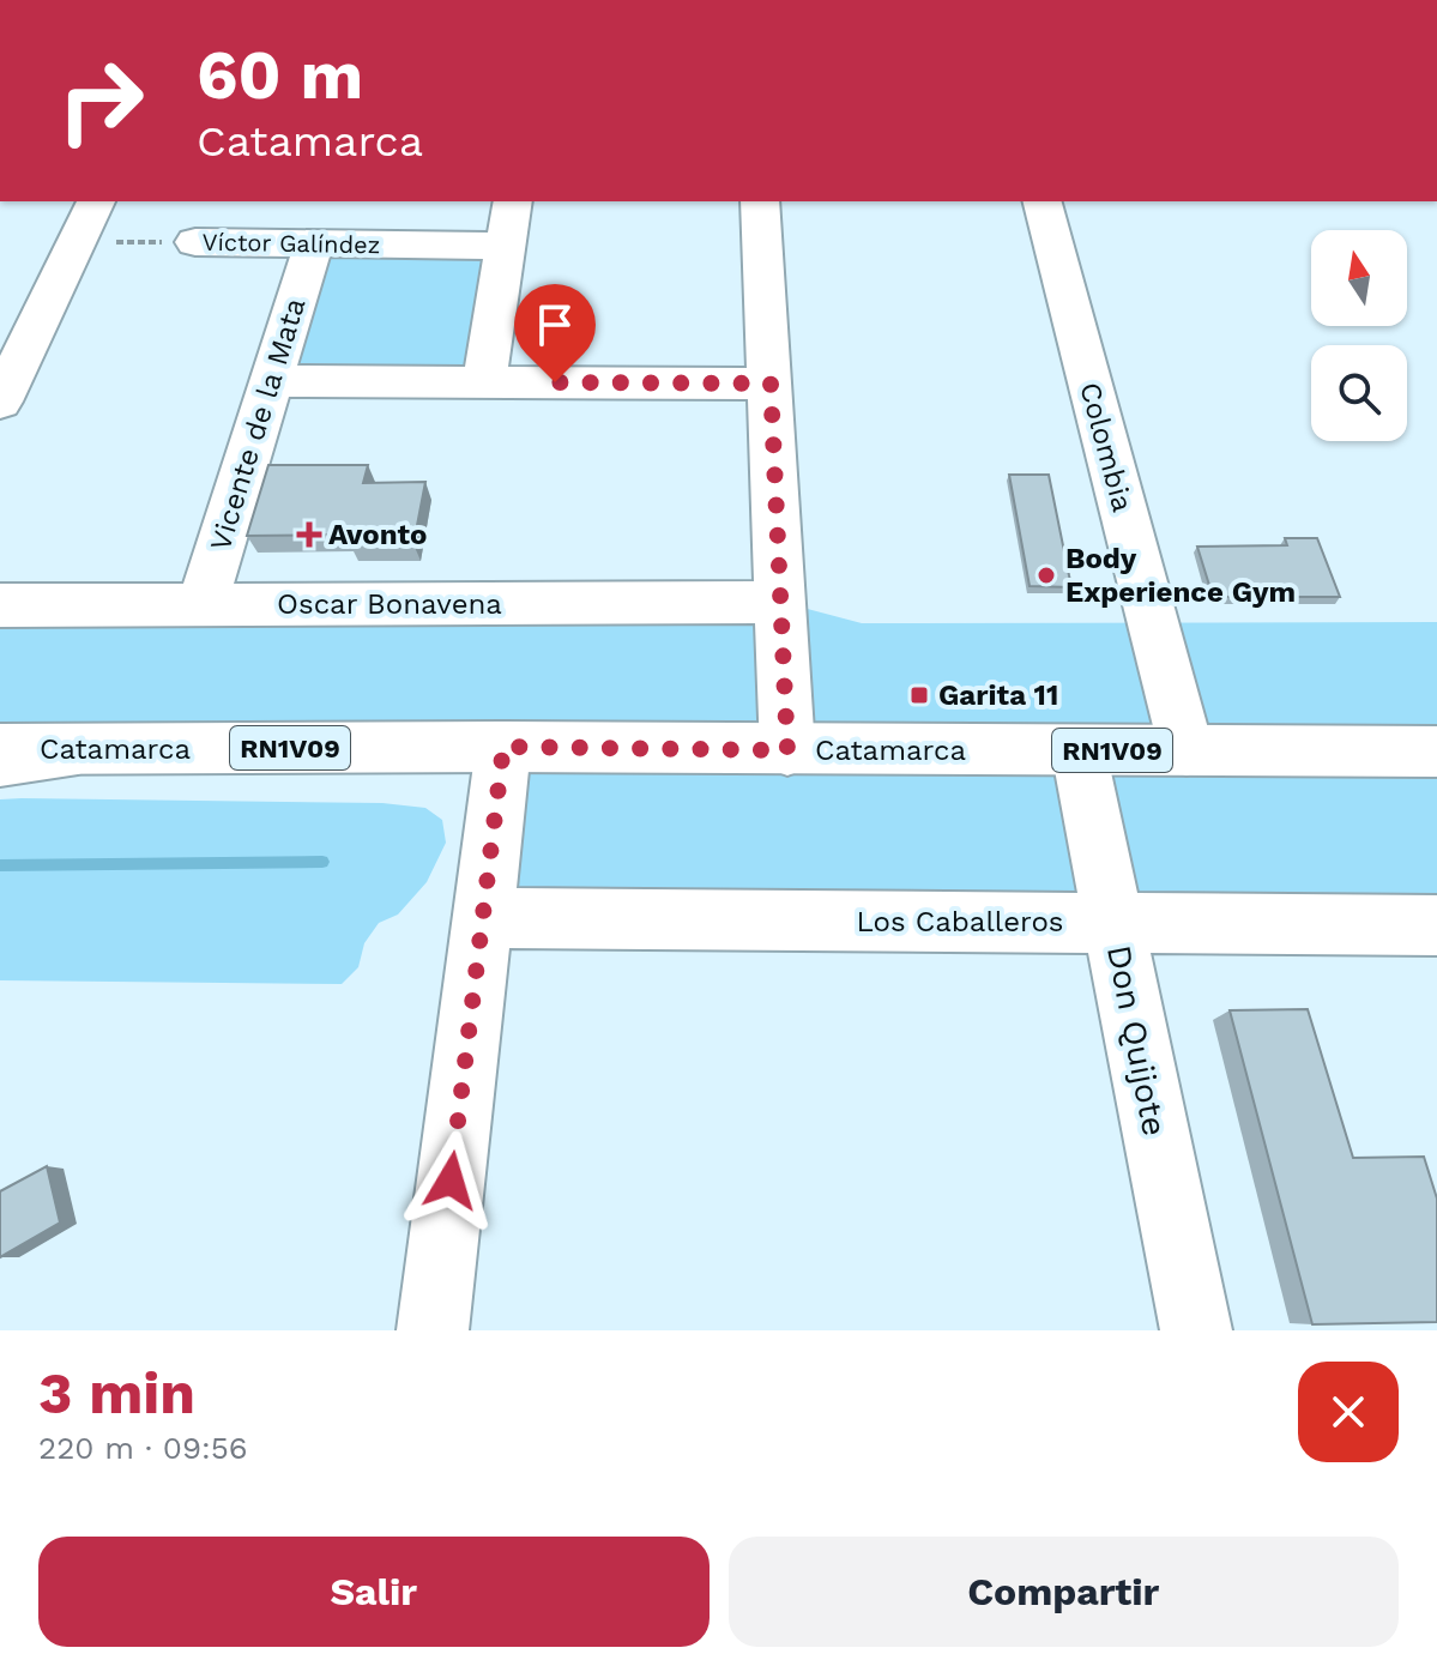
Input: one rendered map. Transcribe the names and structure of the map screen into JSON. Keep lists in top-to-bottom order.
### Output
{
  "streets": {
    "main road": [
      "Víctor Galíndez",
      "Vicente de la Mata",
      "Colombia",
      "Oscar Bonavena",
      "RN1V09",
      "Catamarca",
      "Los Caballeros",
      "Don Quijote"
    ]
  },
  "crossings": [
    ["Víctor Galíndez", "Vicente de la Mata"],
    ["Vicente de la Mata", "Oscar Bonavena"],
    ["Colombia", "Catamarca"],
    ["Catamarca", "Don Quijote"],
    ["Los Caballeros", "Don Quijote"]
  ],
  "places": {
    "health": ["Avonto"],
    "other": ["Body Experience Gym"],
    "transit": ["Garita 11"]
  },
  "north": "top",
  "page": {
    "turn": ["60 m", "Catamarca"],
    "heading": ["3 min", "220 m · 09:56"],
    "buttons": ["Salir", "Compartir"]
  }
}
